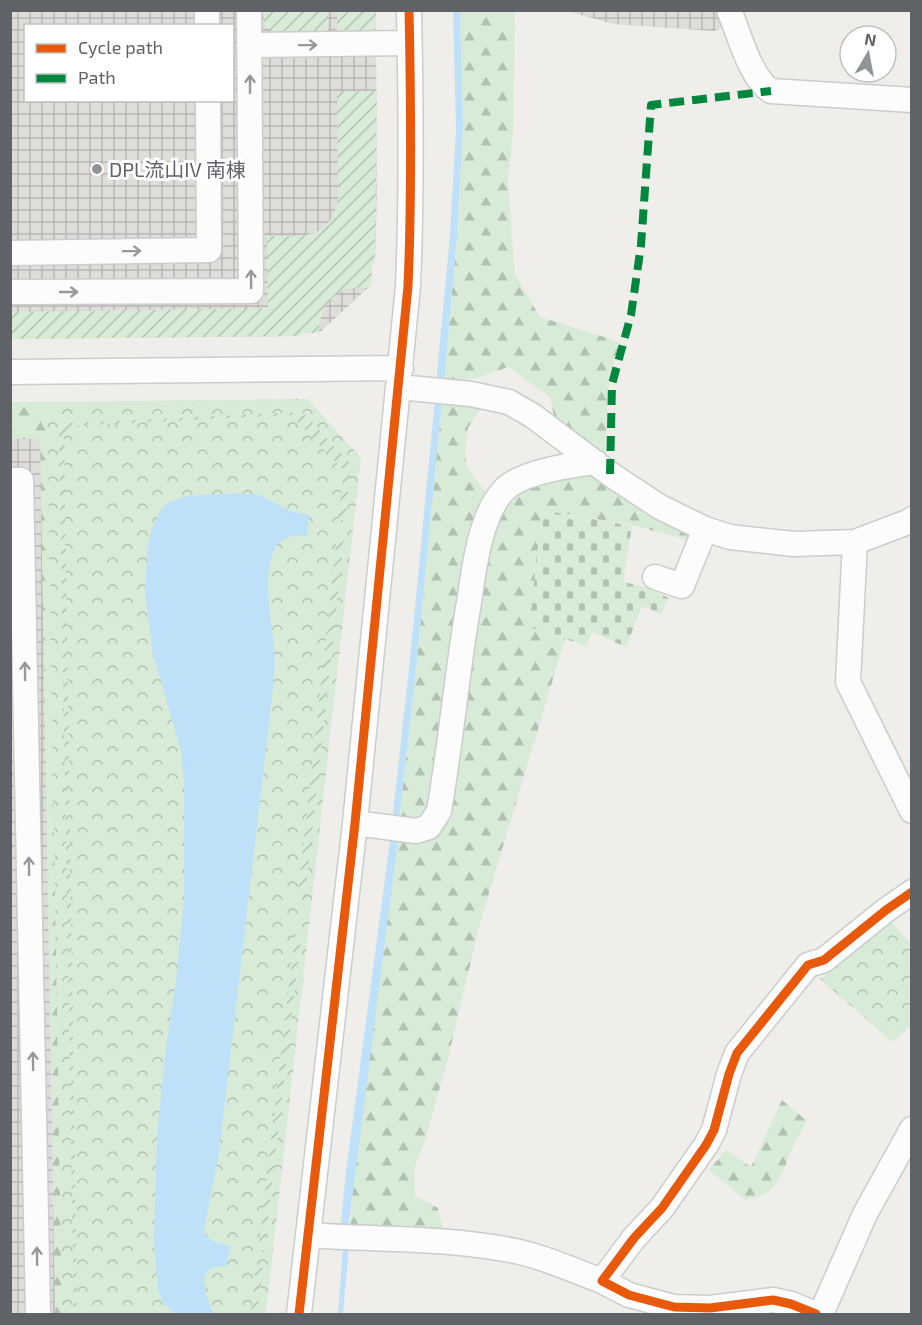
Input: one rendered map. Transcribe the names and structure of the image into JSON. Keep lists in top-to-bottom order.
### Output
{
  "places": ["DPL流山IV 南棟"],
  "legend": ["Cycle path", "Path"],
  "north": "top"
}
